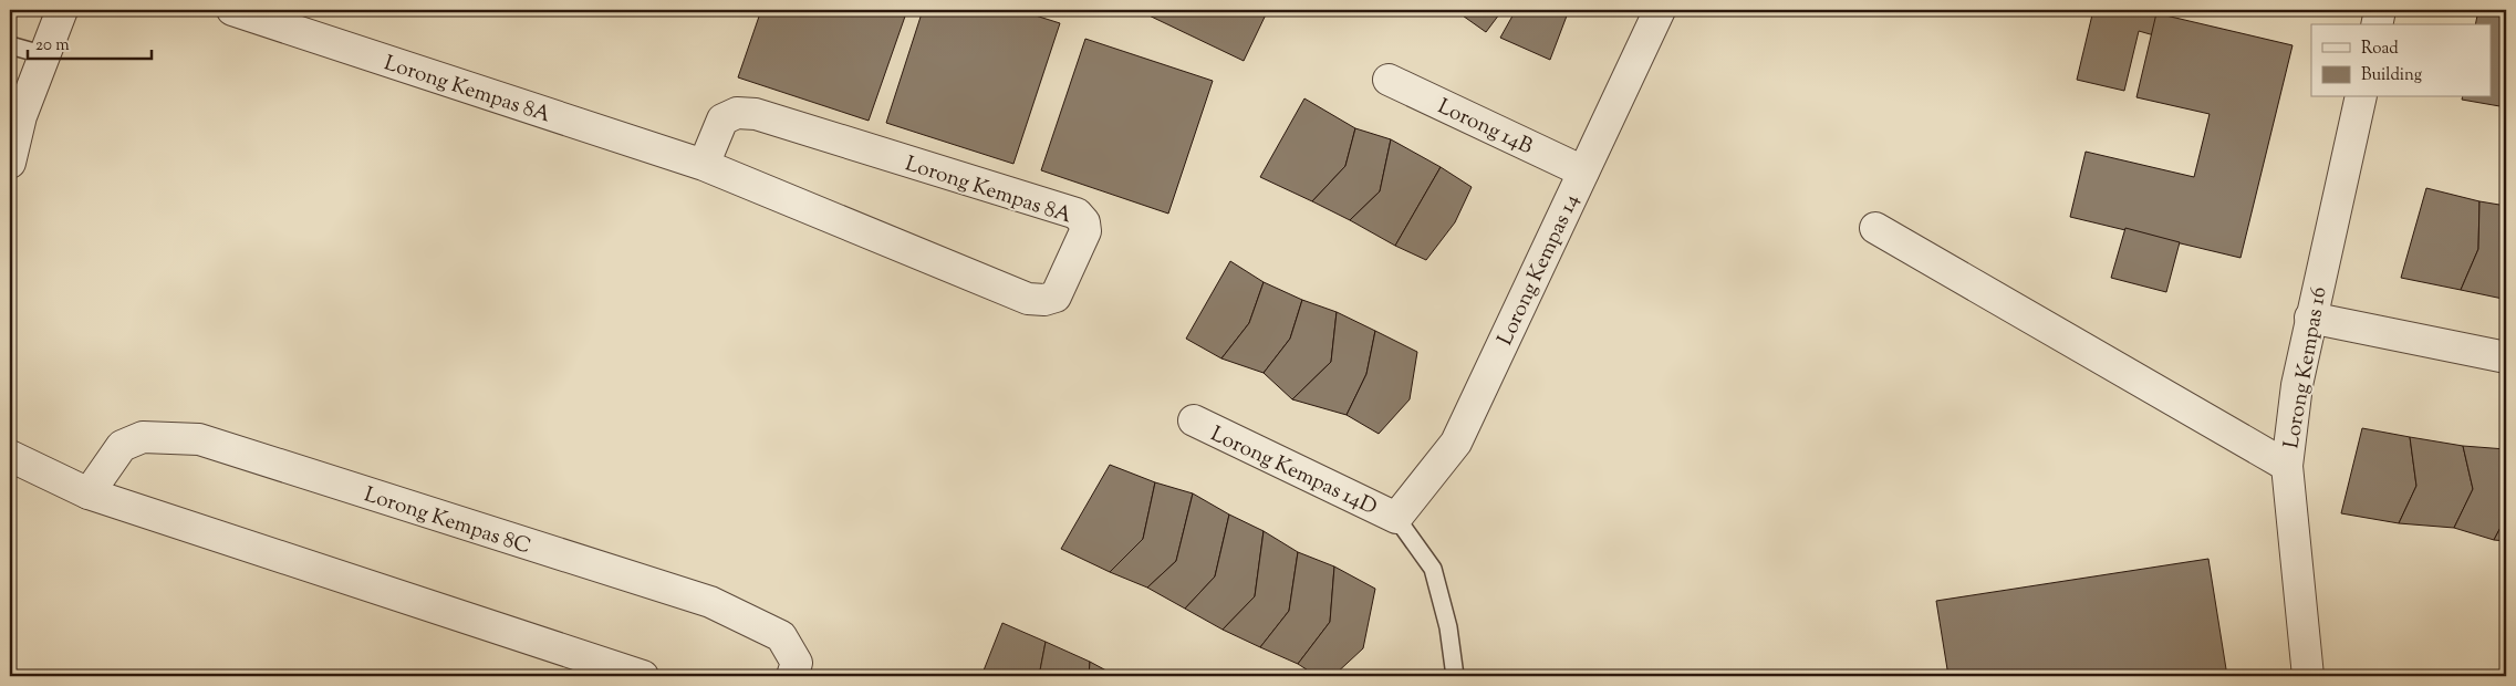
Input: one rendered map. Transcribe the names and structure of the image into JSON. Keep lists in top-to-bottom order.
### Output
{
  "streets": {
    "street": [
      "Lorong Kempas 8A",
      "Lorong 14B",
      "Lorong Kempas 14",
      "Lorong Kempas 16",
      "Lorong Kempas 14D",
      "Lorong Kempas 8C"
    ]
  },
  "crossings": [
    ["Lorong 14B", "Lorong Kempas 14"],
    ["Lorong Kempas 14", "Lorong Kempas 14D"]
  ],
  "legend": ["Road", "Building"],
  "scale_bar": "20 m"
}
